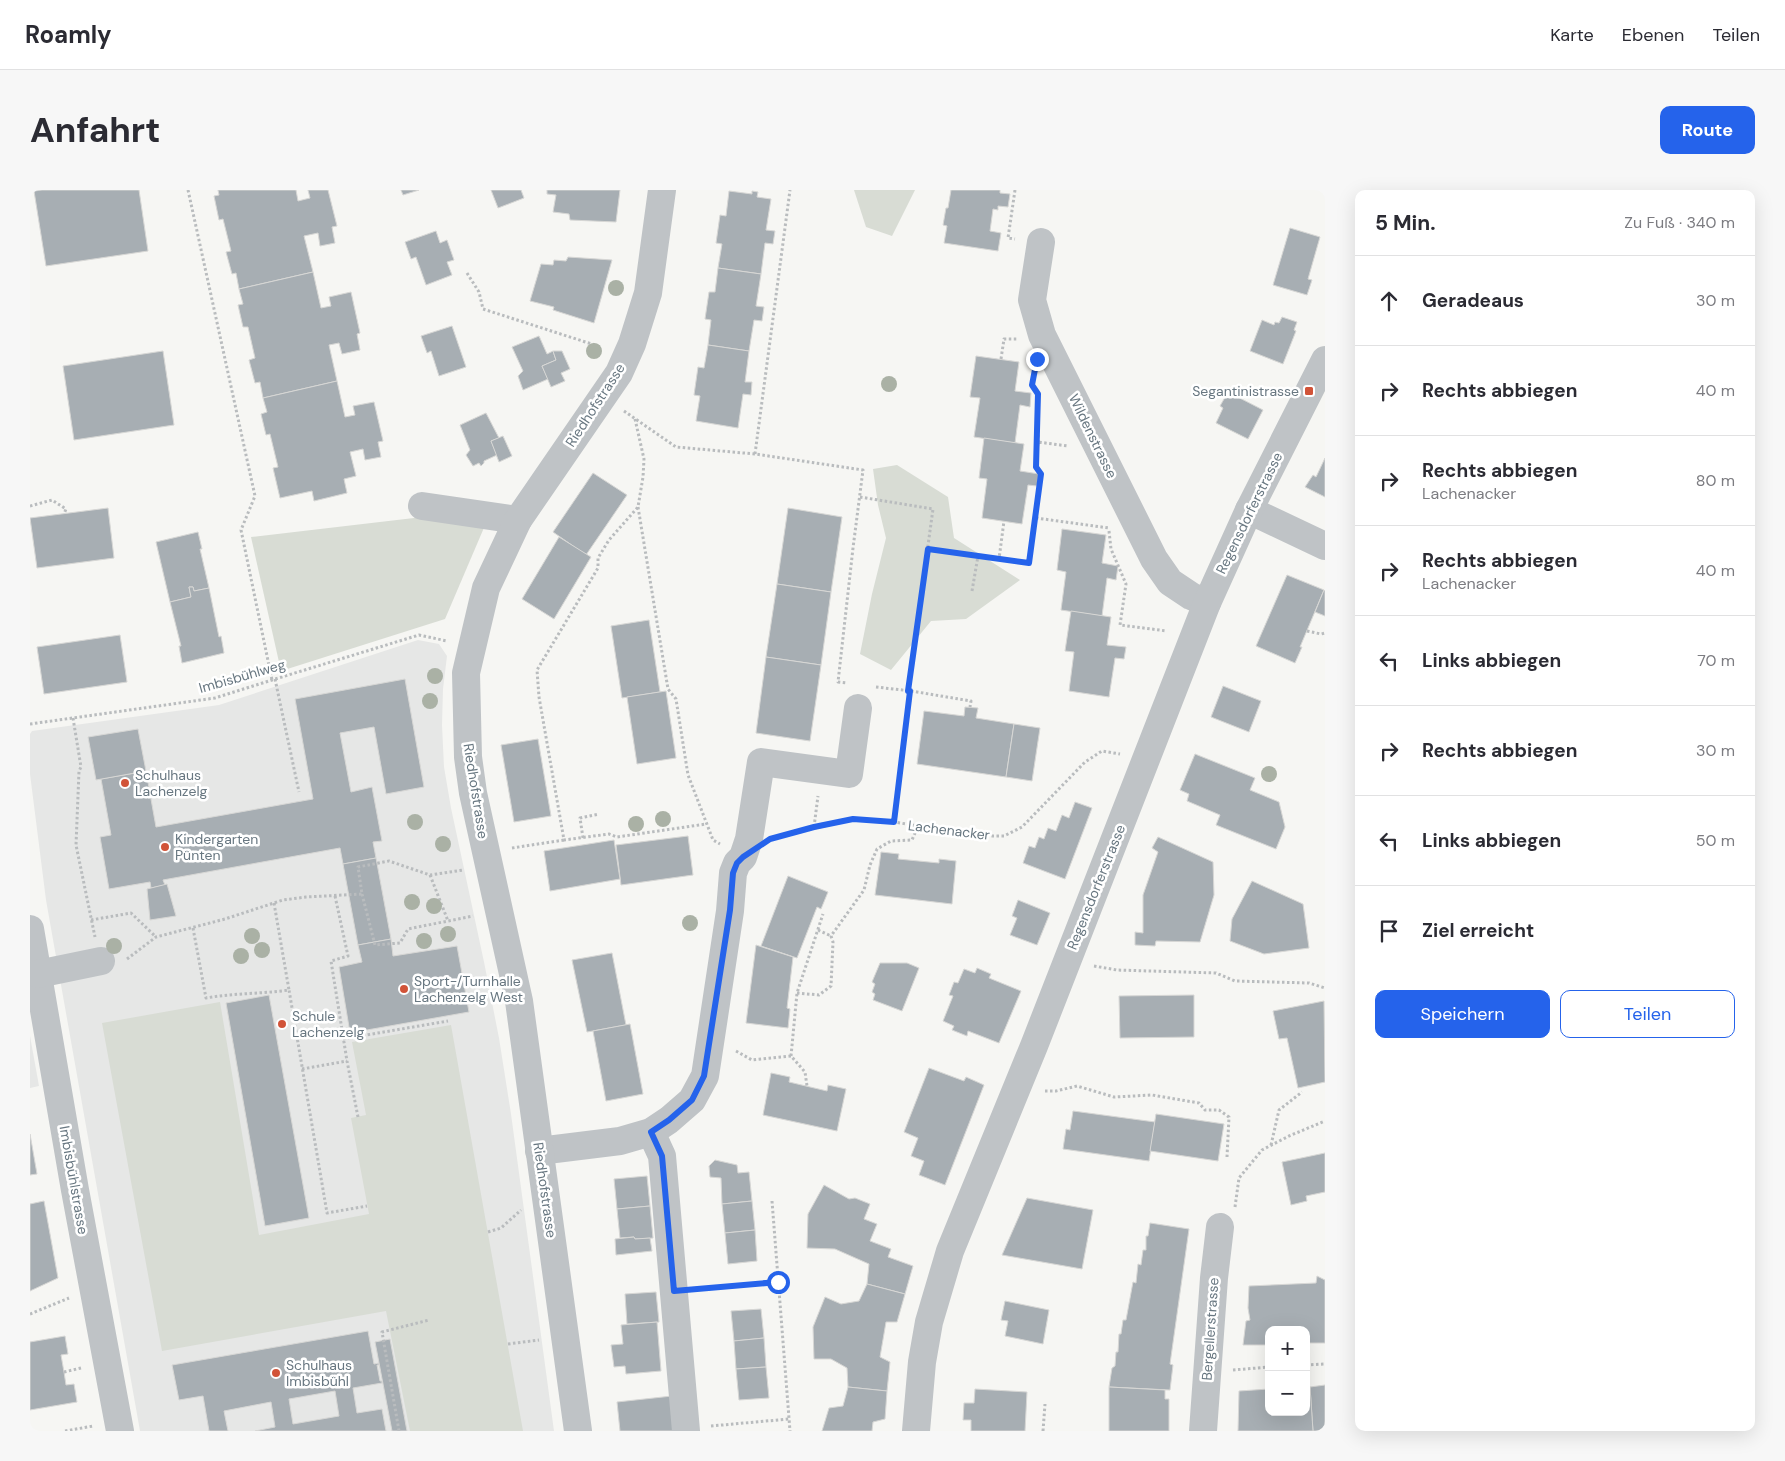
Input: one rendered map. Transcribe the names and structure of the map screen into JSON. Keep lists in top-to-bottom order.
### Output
{
  "streets": {
    "street": [
      "Riedhofstrasse",
      "Wildenstrasse",
      "Regensdorferstrasse",
      "Imbisbühlstrasse",
      "Bergellerstrasse"
    ],
    "path": ["Imbisbühlweg", "Lachenacker"]
  },
  "crossings": [
    ["Wildenstrasse", "Regensdorferstrasse"]
  ],
  "places": {
    "transit": ["Segantinistrasse"],
    "other": [
      "Schulhaus Lachenzelg",
      "Kindergarten Pünten",
      "Sport-/Turnhalle Lachenzelg West",
      "Schule Lachenzelg",
      "Schulhaus Imbisbühl"
    ]
  },
  "page": {
    "header": "Roamly",
    "nav": ["Karte", "Ebenen", "Teilen"],
    "buttons": [
      "Route",
      ["Speichern", "Teilen"]
    ],
    "title": "Anfahrt",
    "heading": ["5 Min.", "Zu Fuß · 340 m"],
    "list": [
      ["Geradeaus", "30 m"],
      ["Rechts abbiegen", "40 m"],
      ["Rechts abbiegen", "Lachenacker", "80 m"],
      ["Rechts abbiegen", "Lachenacker", "40 m"],
      ["Links abbiegen", "70 m"],
      ["Rechts abbiegen", "30 m"],
      ["Links abbiegen", "50 m"],
      "Ziel erreicht"
    ],
    "map_buttons": ["+", "−"]
  }
}
